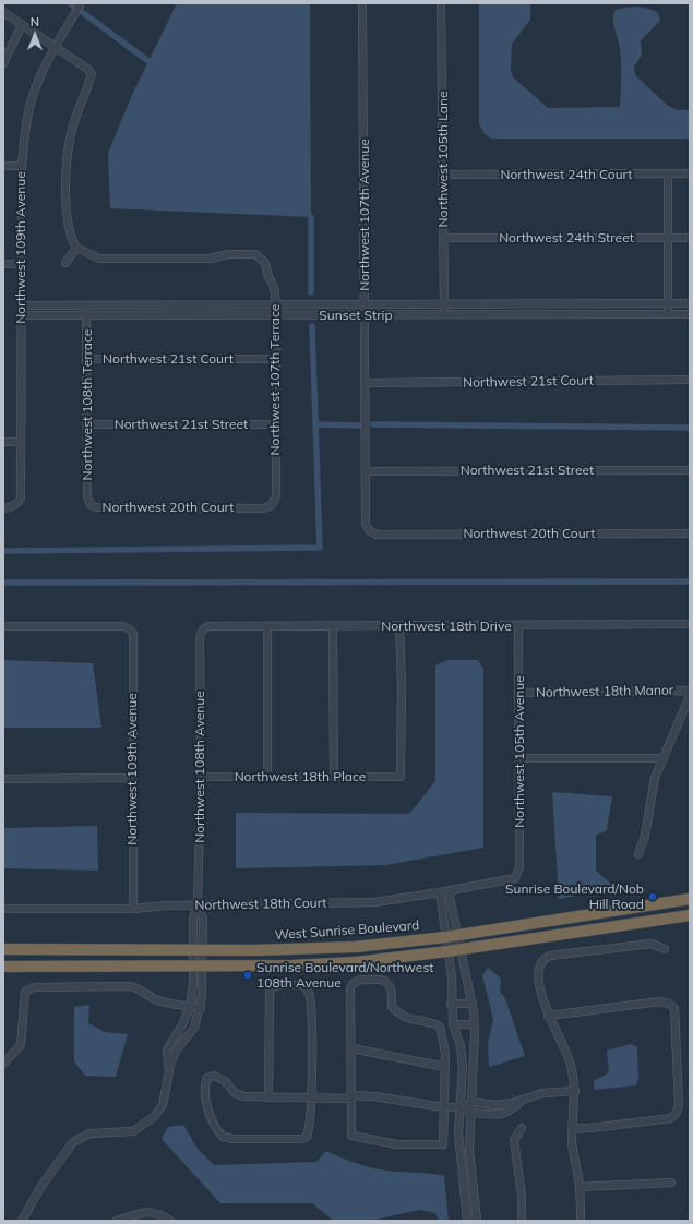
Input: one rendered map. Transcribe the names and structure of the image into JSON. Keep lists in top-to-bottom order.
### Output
{
  "streets": {
    "highway": ["West Sunrise Boulevard"],
    "street": [
      "Northwest 105th Lane",
      "Northwest 24th Court",
      "Northwest 107th Avenue",
      "Northwest 24th Street",
      "Northwest 109th Avenue",
      "Sunset Strip",
      "Northwest 21st Court",
      "Northwest 107th Terrace",
      "Northwest 108th Terrace",
      "Northwest 21st Street",
      "Northwest 20th Court",
      "Northwest 18th Drive",
      "Northwest 18th Manor",
      "Northwest 105th Avenue",
      "Northwest 108th Avenue",
      "Northwest 18th Place",
      "Northwest 18th Court"
    ]
  },
  "crossings": [
    ["Northwest 105th Lane", "Northwest 24th Court"],
    ["Northwest 105th Lane", "Northwest 24th Street"],
    ["Northwest 105th Lane", "Sunset Strip"],
    ["Northwest 107th Avenue", "Sunset Strip"],
    ["Northwest 107th Avenue", "Northwest 21st Court"],
    ["Northwest 107th Avenue", "Northwest 21st Street"],
    ["Northwest 107th Avenue", "Northwest 20th Court"],
    ["Northwest 109th Avenue", "Sunset Strip"],
    ["Northwest 109th Avenue", "Northwest 18th Court"],
    ["Sunset Strip", "Northwest 107th Terrace"],
    ["Sunset Strip", "Northwest 108th Terrace"],
    ["Northwest 21st Court", "Northwest 107th Terrace"],
    ["Northwest 21st Court", "Northwest 108th Terrace"],
    ["Northwest 107th Terrace", "Northwest 21st Street"],
    ["Northwest 107th Terrace", "Northwest 20th Court"],
    ["Northwest 108th Terrace", "Northwest 21st Street"],
    ["Northwest 108th Terrace", "Northwest 20th Court"],
    ["Northwest 18th Drive", "Northwest 105th Avenue"],
    ["Northwest 18th Drive", "Northwest 108th Avenue"],
    ["Northwest 18th Drive", "Northwest 18th Place"],
    ["Northwest 18th Manor", "Northwest 105th Avenue"],
    ["Northwest 105th Avenue", "Northwest 18th Court"],
    ["Northwest 108th Avenue", "Northwest 18th Place"],
    ["Northwest 108th Avenue", "Northwest 18th Court"],
    ["Northwest 108th Avenue", "West Sunrise Boulevard"]
  ],
  "places": ["Sunrise Boulevard/Nob Hill Road", "Sunrise Boulevard/Northwest 108th Avenue"],
  "north": "top"
}
